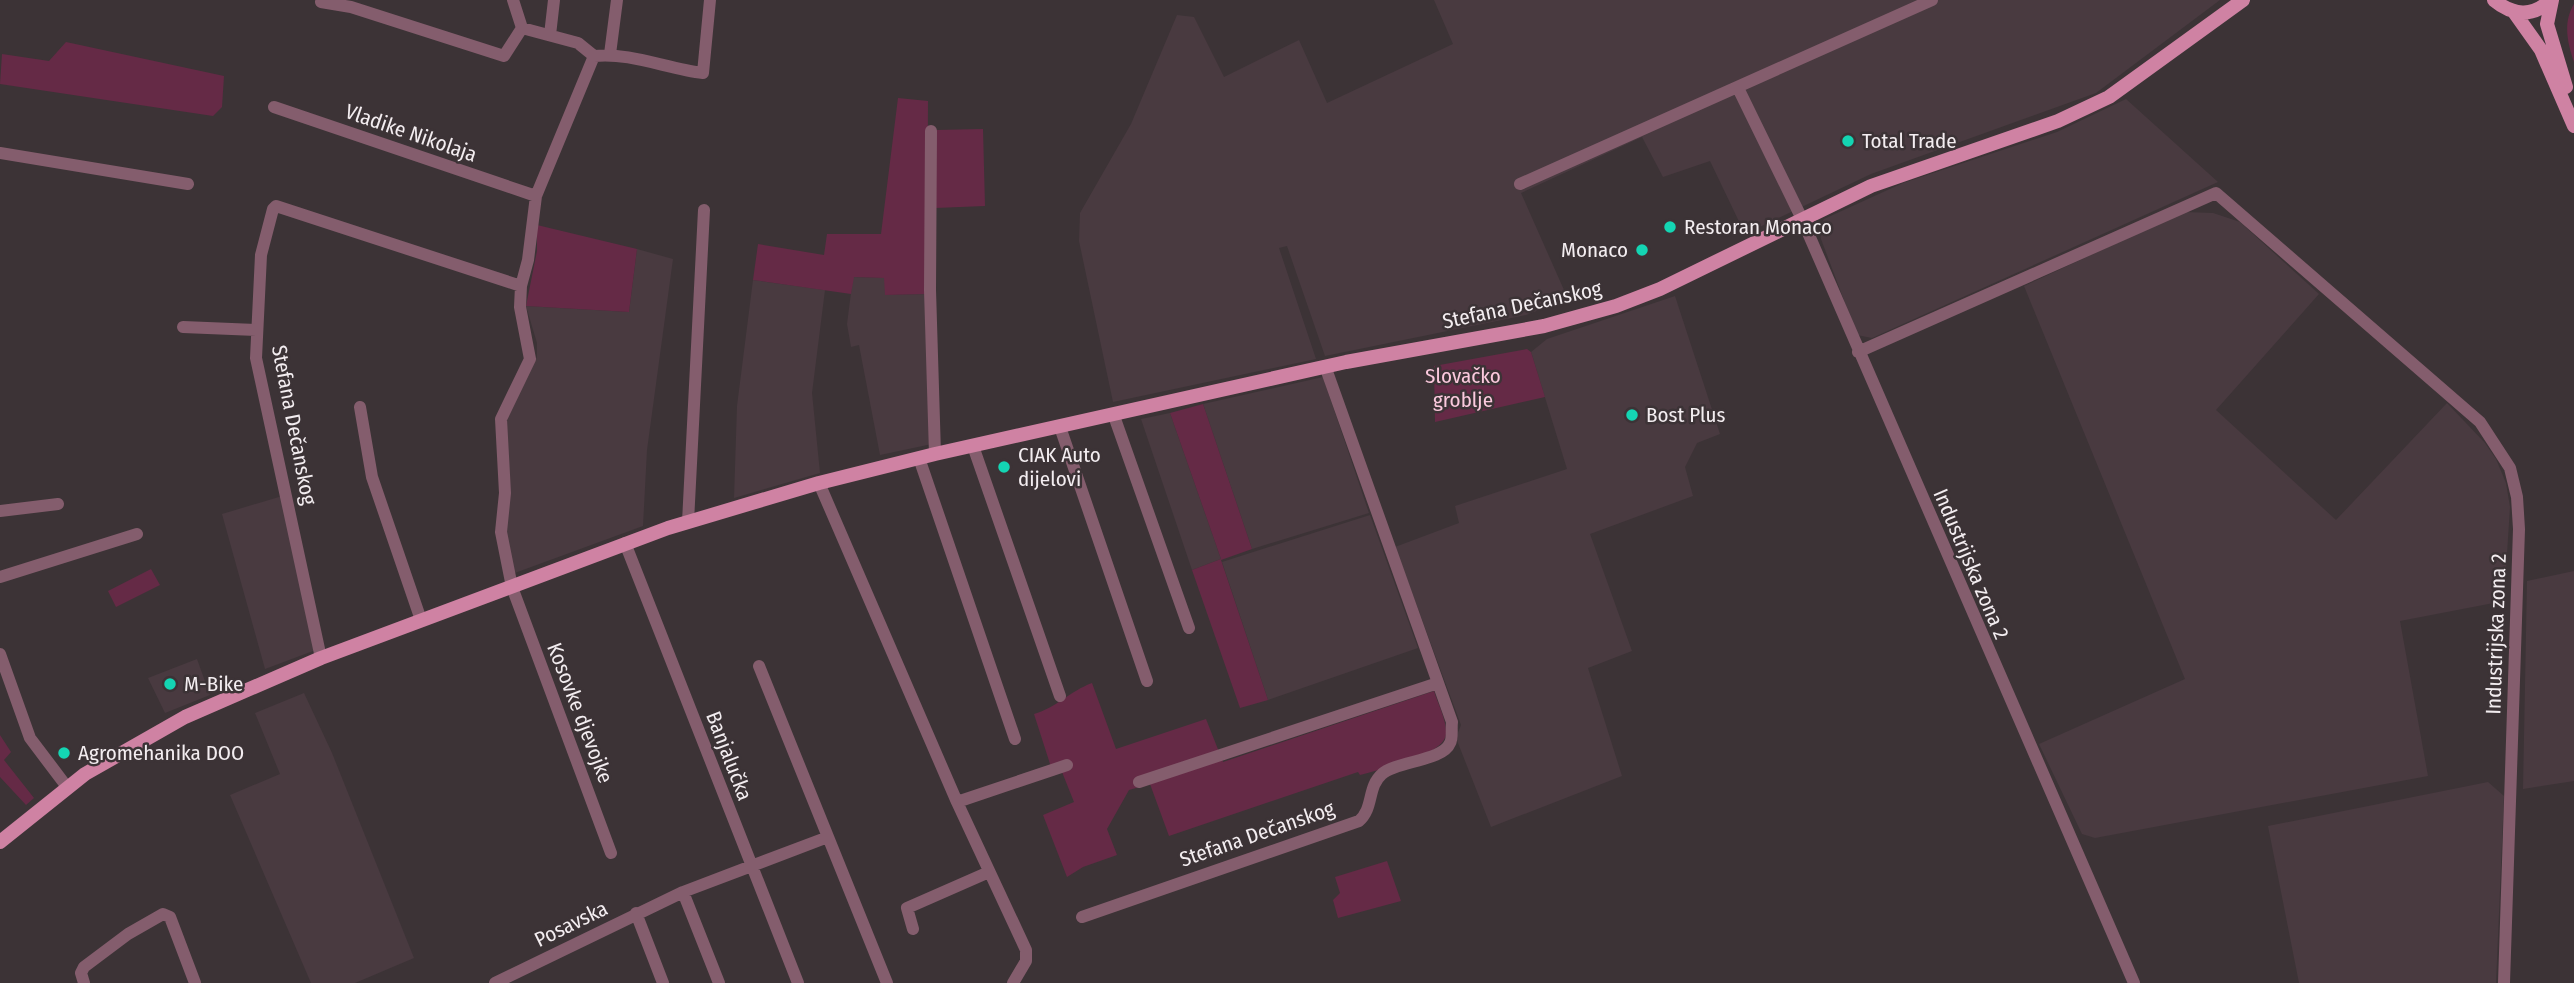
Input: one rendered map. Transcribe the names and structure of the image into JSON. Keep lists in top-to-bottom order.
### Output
{
  "streets": {
    "main road": ["Stefana Dečanskog"],
    "street": [
      "Vladike Nikolaja",
      "Industrijska zona 2",
      "Kosovke djevojke",
      "Banjalučka",
      "Posavska"
    ]
  },
  "crossings": [
    ["Stefana Dečanskog", "Industrijska zona 2"],
    ["Stefana Dečanskog", "Kosovke djevojke"],
    ["Stefana Dečanskog", "Banjalučka"]
  ],
  "parks": ["Slovačko groblje"],
  "places": [
    "Total Trade",
    "Restoran Monaco",
    "Monaco",
    "Bost Plus",
    "CIAK Auto dijelovi",
    "M-Bike",
    "Agromehanika DOO"
  ]
}
